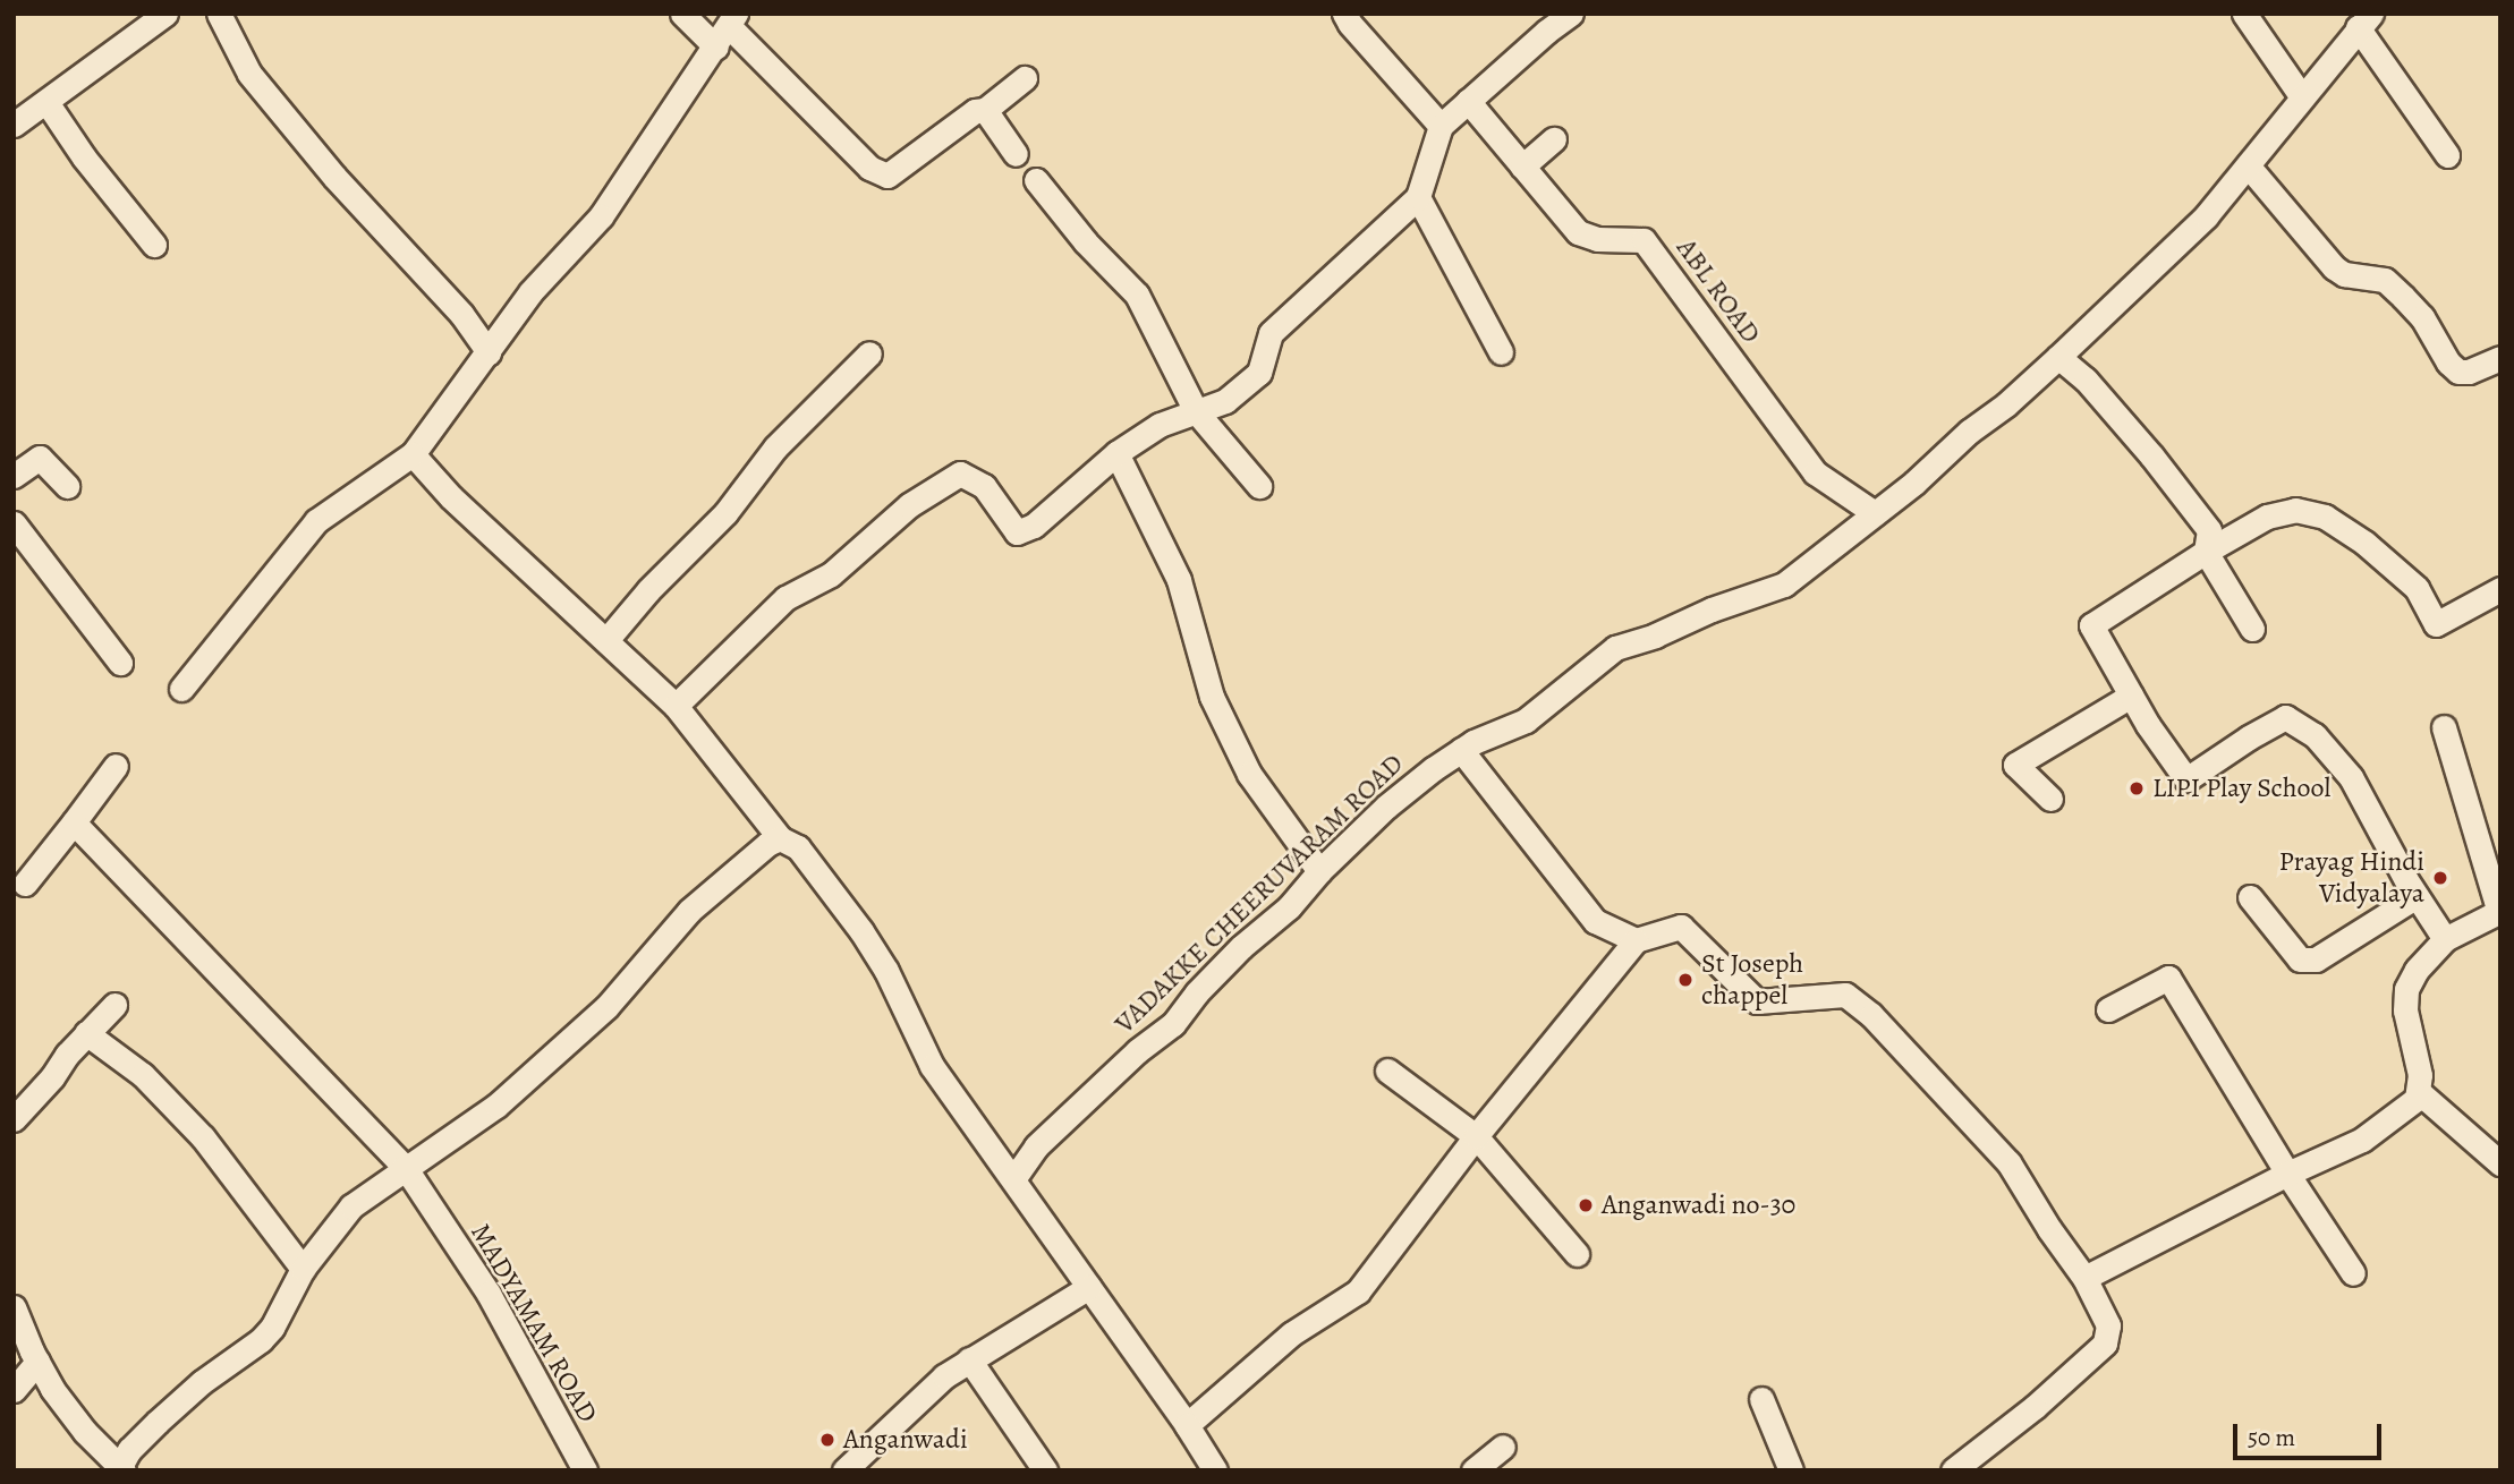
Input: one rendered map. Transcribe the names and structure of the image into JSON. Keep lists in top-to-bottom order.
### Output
{
  "streets": {
    "street": ["ABL ROAD", "VADAKKE CHEERUVARAM ROAD", "MADYAMAM ROAD"]
  },
  "crossings": [
    ["ABL ROAD", "VADAKKE CHEERUVARAM ROAD"]
  ],
  "places": [
    "LIPI Play School",
    "Prayag Hindi Vidyalaya",
    "St Joseph chappel",
    "Anganwadi no-30",
    "Anganwadi"
  ],
  "scale_bar": "50 m"
}
